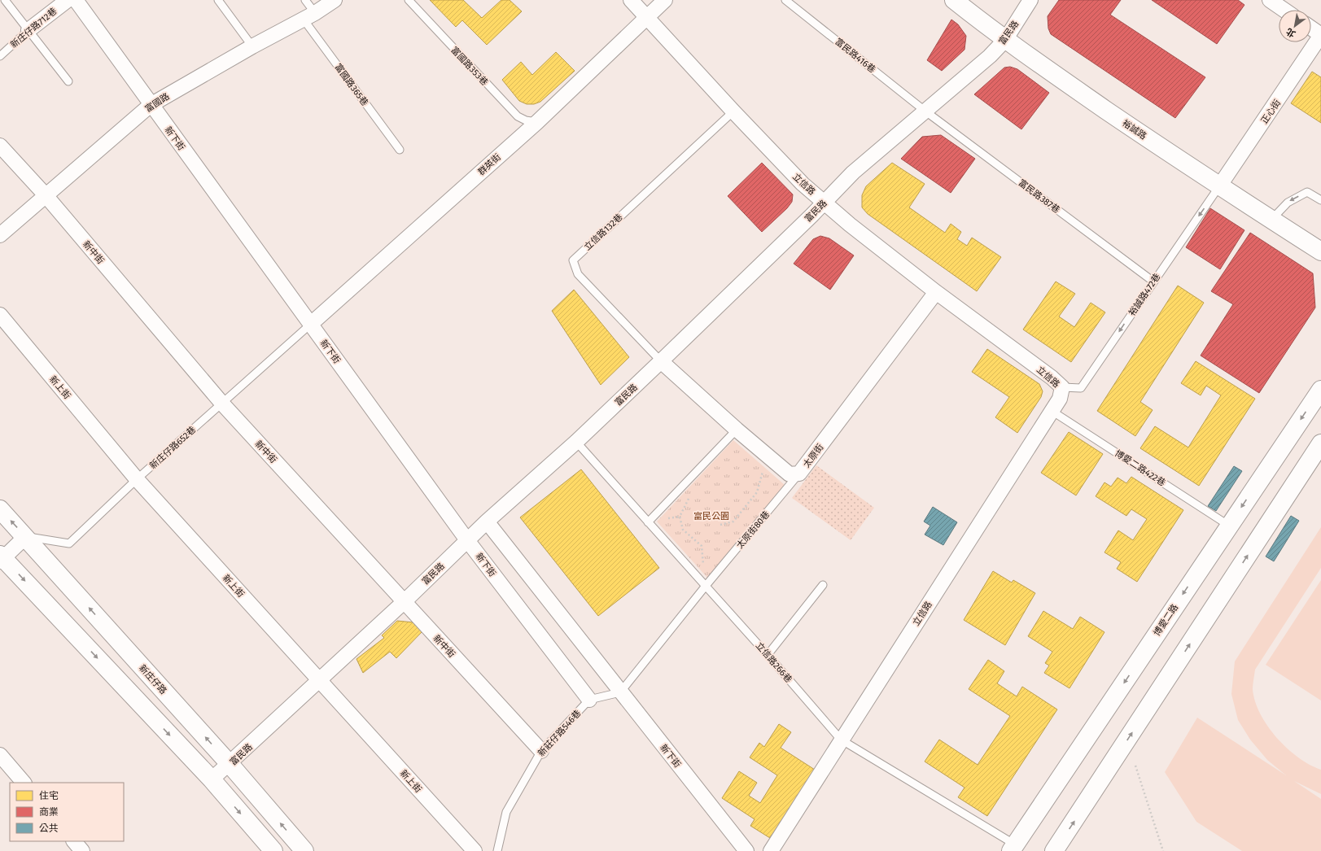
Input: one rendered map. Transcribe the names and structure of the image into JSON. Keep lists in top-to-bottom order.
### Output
{
  "streets": {
    "street": [
      "新庄仔路712巷",
      "富民路",
      "富國路",
      "正心街",
      "裕誠路",
      "新下街",
      "群英街",
      "立信路",
      "新中街",
      "新上街",
      "太原街",
      "博愛二路",
      "新庄仔路"
    ],
    "lane": [
      "富民路416巷",
      "富國路353巷",
      "富國路365巷",
      "富民路387巷",
      "立信路132巷",
      "裕誠路472巷",
      "新庄仔路652巷",
      "博愛二路422巷",
      "太原街80巷",
      "立信路266巷",
      "新莊仔路546巷"
    ]
  },
  "crossings": [
    ["富民路", "富民路416巷"],
    ["富民路", "裕誠路"],
    ["富民路", "新下街"],
    ["富民路", "立信路"],
    ["富民路", "富民路387巷"],
    ["富民路", "立信路132巷"],
    ["富民路", "新中街"],
    ["富民路", "新上街"],
    ["富民路", "太原街"],
    ["富民路", "立信路266巷"],
    ["富民路", "新庄仔路"],
    ["富民路416巷", "富民路387巷"],
    ["富國路353巷", "群英街"],
    ["富國路365巷", "富國路"],
    ["富國路", "新下街"],
    ["富國路", "新中街"],
    ["正心街", "裕誠路"],
    ["正心街", "裕誠路472巷"],
    ["裕誠路", "裕誠路472巷"],
    ["新下街", "群英街"],
    ["新下街", "新庄仔路652巷"],
    ["新下街", "太原街80巷"],
    ["新下街", "新莊仔路546巷"],
    ["群英街", "立信路"],
    ["群英街", "新庄仔路652巷"],
    ["立信路", "立信路132巷"],
    ["立信路", "裕誠路472巷"],
    ["立信路", "太原街"],
    ["立信路", "博愛二路422巷"],
    ["立信路", "立信路266巷"],
    ["富民路387巷", "裕誠路472巷"],
    ["立信路132巷", "太原街"],
    ["新中街", "新庄仔路652巷"],
    ["新中街", "新莊仔路546巷"],
    ["新上街", "新庄仔路652巷"],
    ["新庄仔路652巷", "新庄仔路"],
    ["太原街", "太原街80巷"],
    ["博愛二路422巷", "博愛二路"],
    ["太原街80巷", "立信路266巷"],
    ["博愛二路", "立信路266巷"]
  ],
  "one_way": ["裕誠路472巷"],
  "parks": ["富民公園"],
  "legend": ["住宅", "商業", "公共"],
  "north": "bottom left"
}
